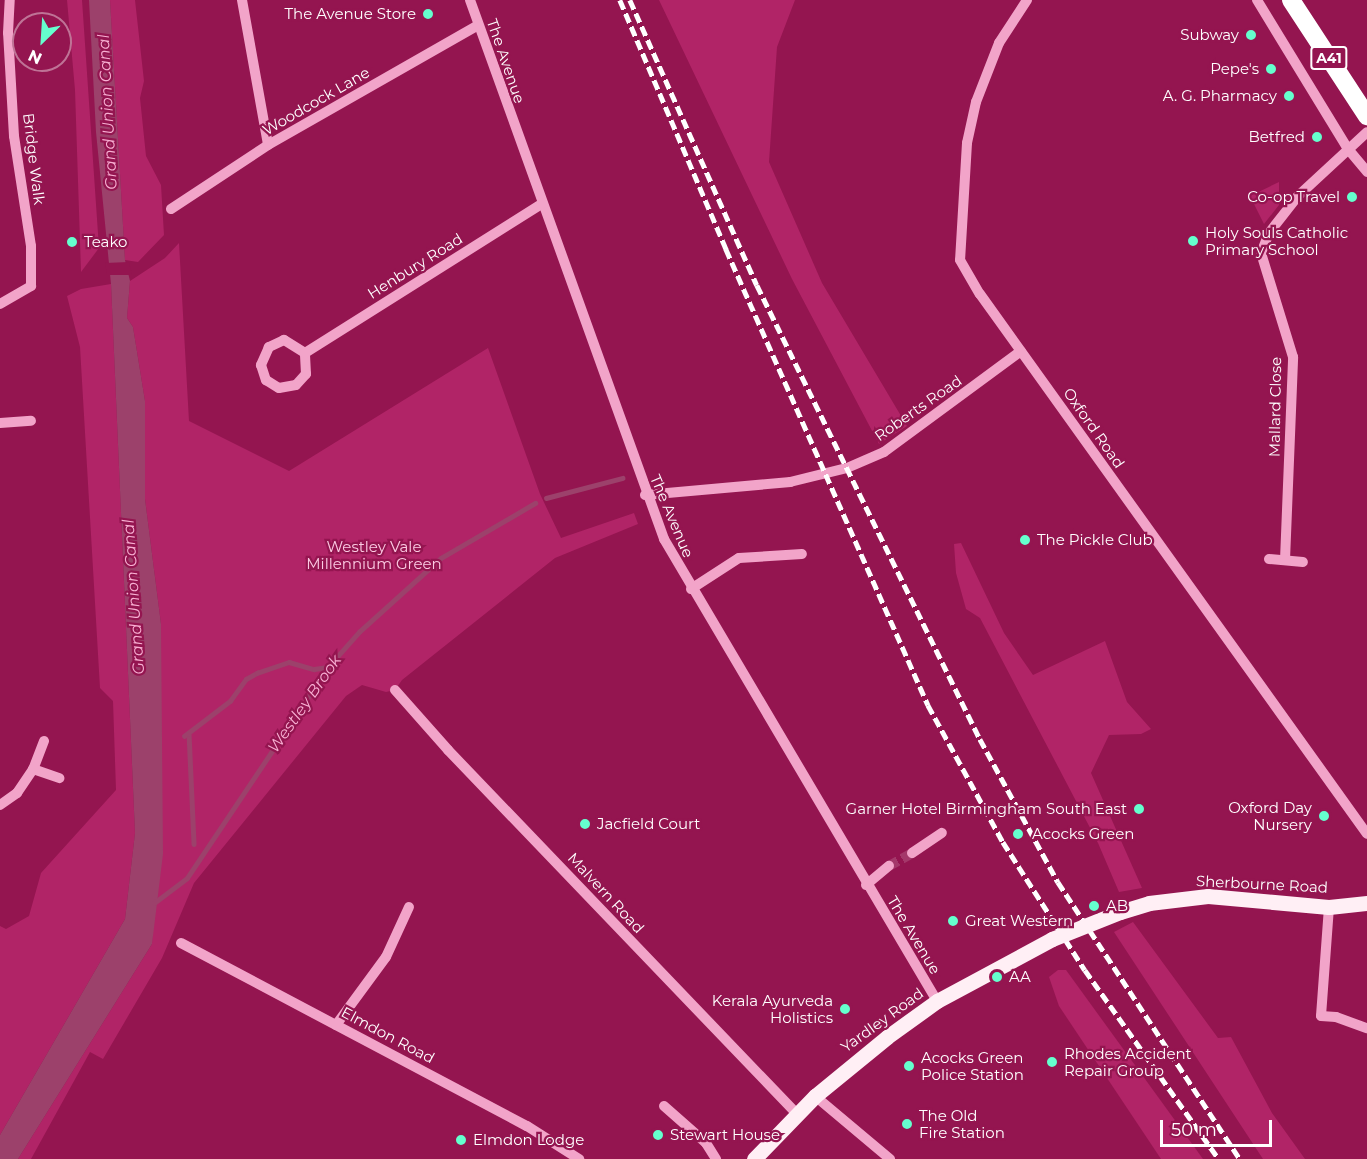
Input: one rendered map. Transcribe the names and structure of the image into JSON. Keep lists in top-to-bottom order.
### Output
{
  "streets": {
    "highway": ["A41"],
    "main road": ["Sherbourne Road", "Yardley Road"],
    "street": [
      "The Avenue",
      "Woodcock Lane",
      "Bridge Walk",
      "Henbury Road",
      "Mallard Close",
      "Roberts Road",
      "Oxford Road",
      "Malvern Road",
      "Elmdon Road"
    ]
  },
  "crossings": [
    ["The Avenue", "Woodcock Lane"],
    ["The Avenue", "Henbury Road"],
    ["The Avenue", "Roberts Road"],
    ["The Avenue", "Yardley Road"],
    ["Roberts Road", "Oxford Road"],
    ["Sherbourne Road", "Yardley Road"],
    ["Malvern Road", "Yardley Road"]
  ],
  "water": ["Grand Union Canal", "Westley Brook"],
  "parks": ["Westley Vale Millennium Green"],
  "places": [
    "The Avenue Store",
    "Subway",
    "Pepe's",
    "A. G. Pharmacy",
    "Betfred",
    "Co-op Travel",
    "Holy Souls Catholic Primary School",
    "Teako",
    "The Pickle Club",
    "Garner Hotel Birmingham South East",
    "Oxford Day Nursery",
    "Jacfield Court",
    "Acocks Green",
    "AB",
    "Great Western",
    "AA",
    "Kerala Ayurveda Holistics",
    "Rhodes Accident Repair Group",
    "Acocks Green Police Station",
    "The Old Fire Station",
    "Stewart House",
    "Elmdon Lodge"
  ],
  "scale_bar": "50 m",
  "north": "bottom left"
}
